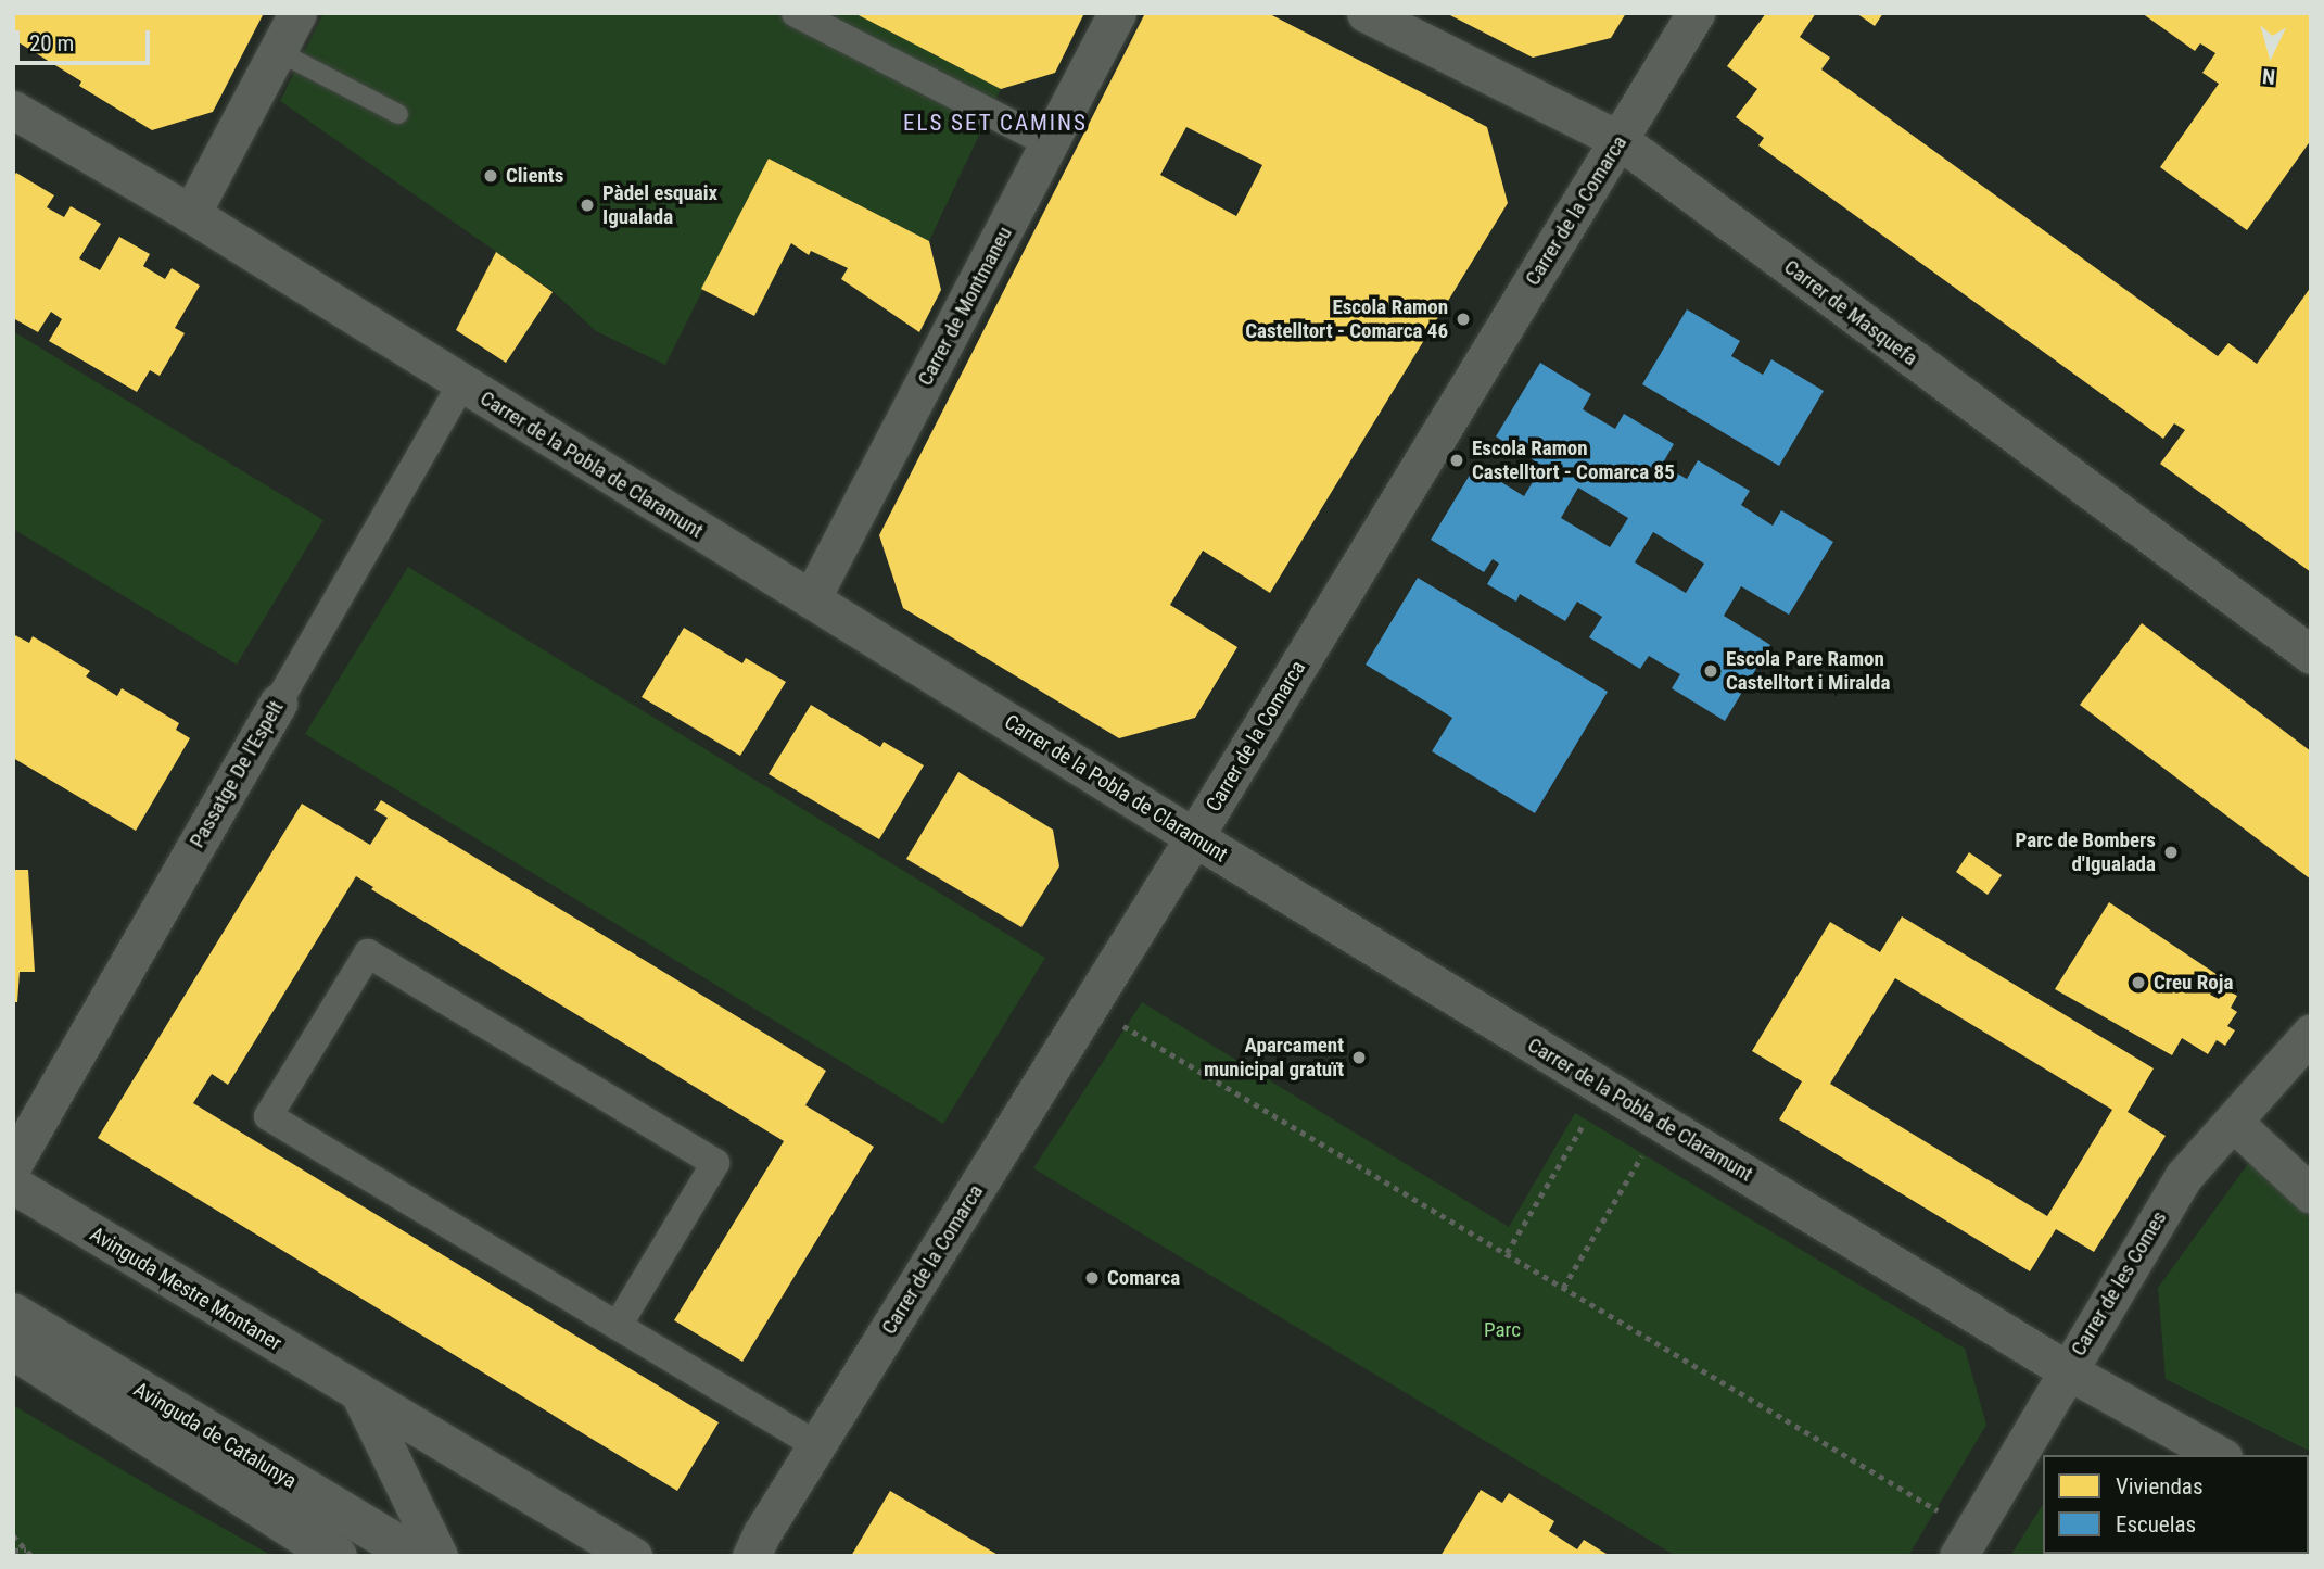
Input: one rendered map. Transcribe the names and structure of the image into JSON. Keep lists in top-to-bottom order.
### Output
{
  "streets": {
    "street": [
      "Carrer de la Comarca",
      "Carrer de Montmaneu",
      "Carrer de Masquefa",
      "Carrer de la Pobla de Claramunt",
      "Passatge De l'Espelt",
      "Carrer de les Comes",
      "Avinguda Mestre Montaner",
      "Avinguda de Catalunya"
    ]
  },
  "crossings": [
    ["Carrer de la Comarca", "Carrer de Masquefa"],
    ["Carrer de la Comarca", "Carrer de la Pobla de Claramunt"],
    ["Carrer de Montmaneu", "Carrer de la Pobla de Claramunt"],
    ["Carrer de la Pobla de Claramunt", "Passatge De l'Espelt"],
    ["Carrer de la Pobla de Claramunt", "Carrer de les Comes"]
  ],
  "districts": ["ELS SET CAMINS"],
  "parks": ["Parc"],
  "places": [
    "Clients",
    "Pàdel esquaix Igualada",
    "Escola Ramon Castelltort - Comarca 46",
    "Escola Ramon Castelltort - Comarca 85",
    "Escola Pare Ramon Castelltort i Miralda",
    "Parc de Bombers d'Igualada",
    "Creu Roja",
    "Aparcament municipal gratuït",
    "Comarca"
  ],
  "legend": ["Viviendas", "Escuelas"],
  "scale_bar": "20 m",
  "north": "bottom"
}
